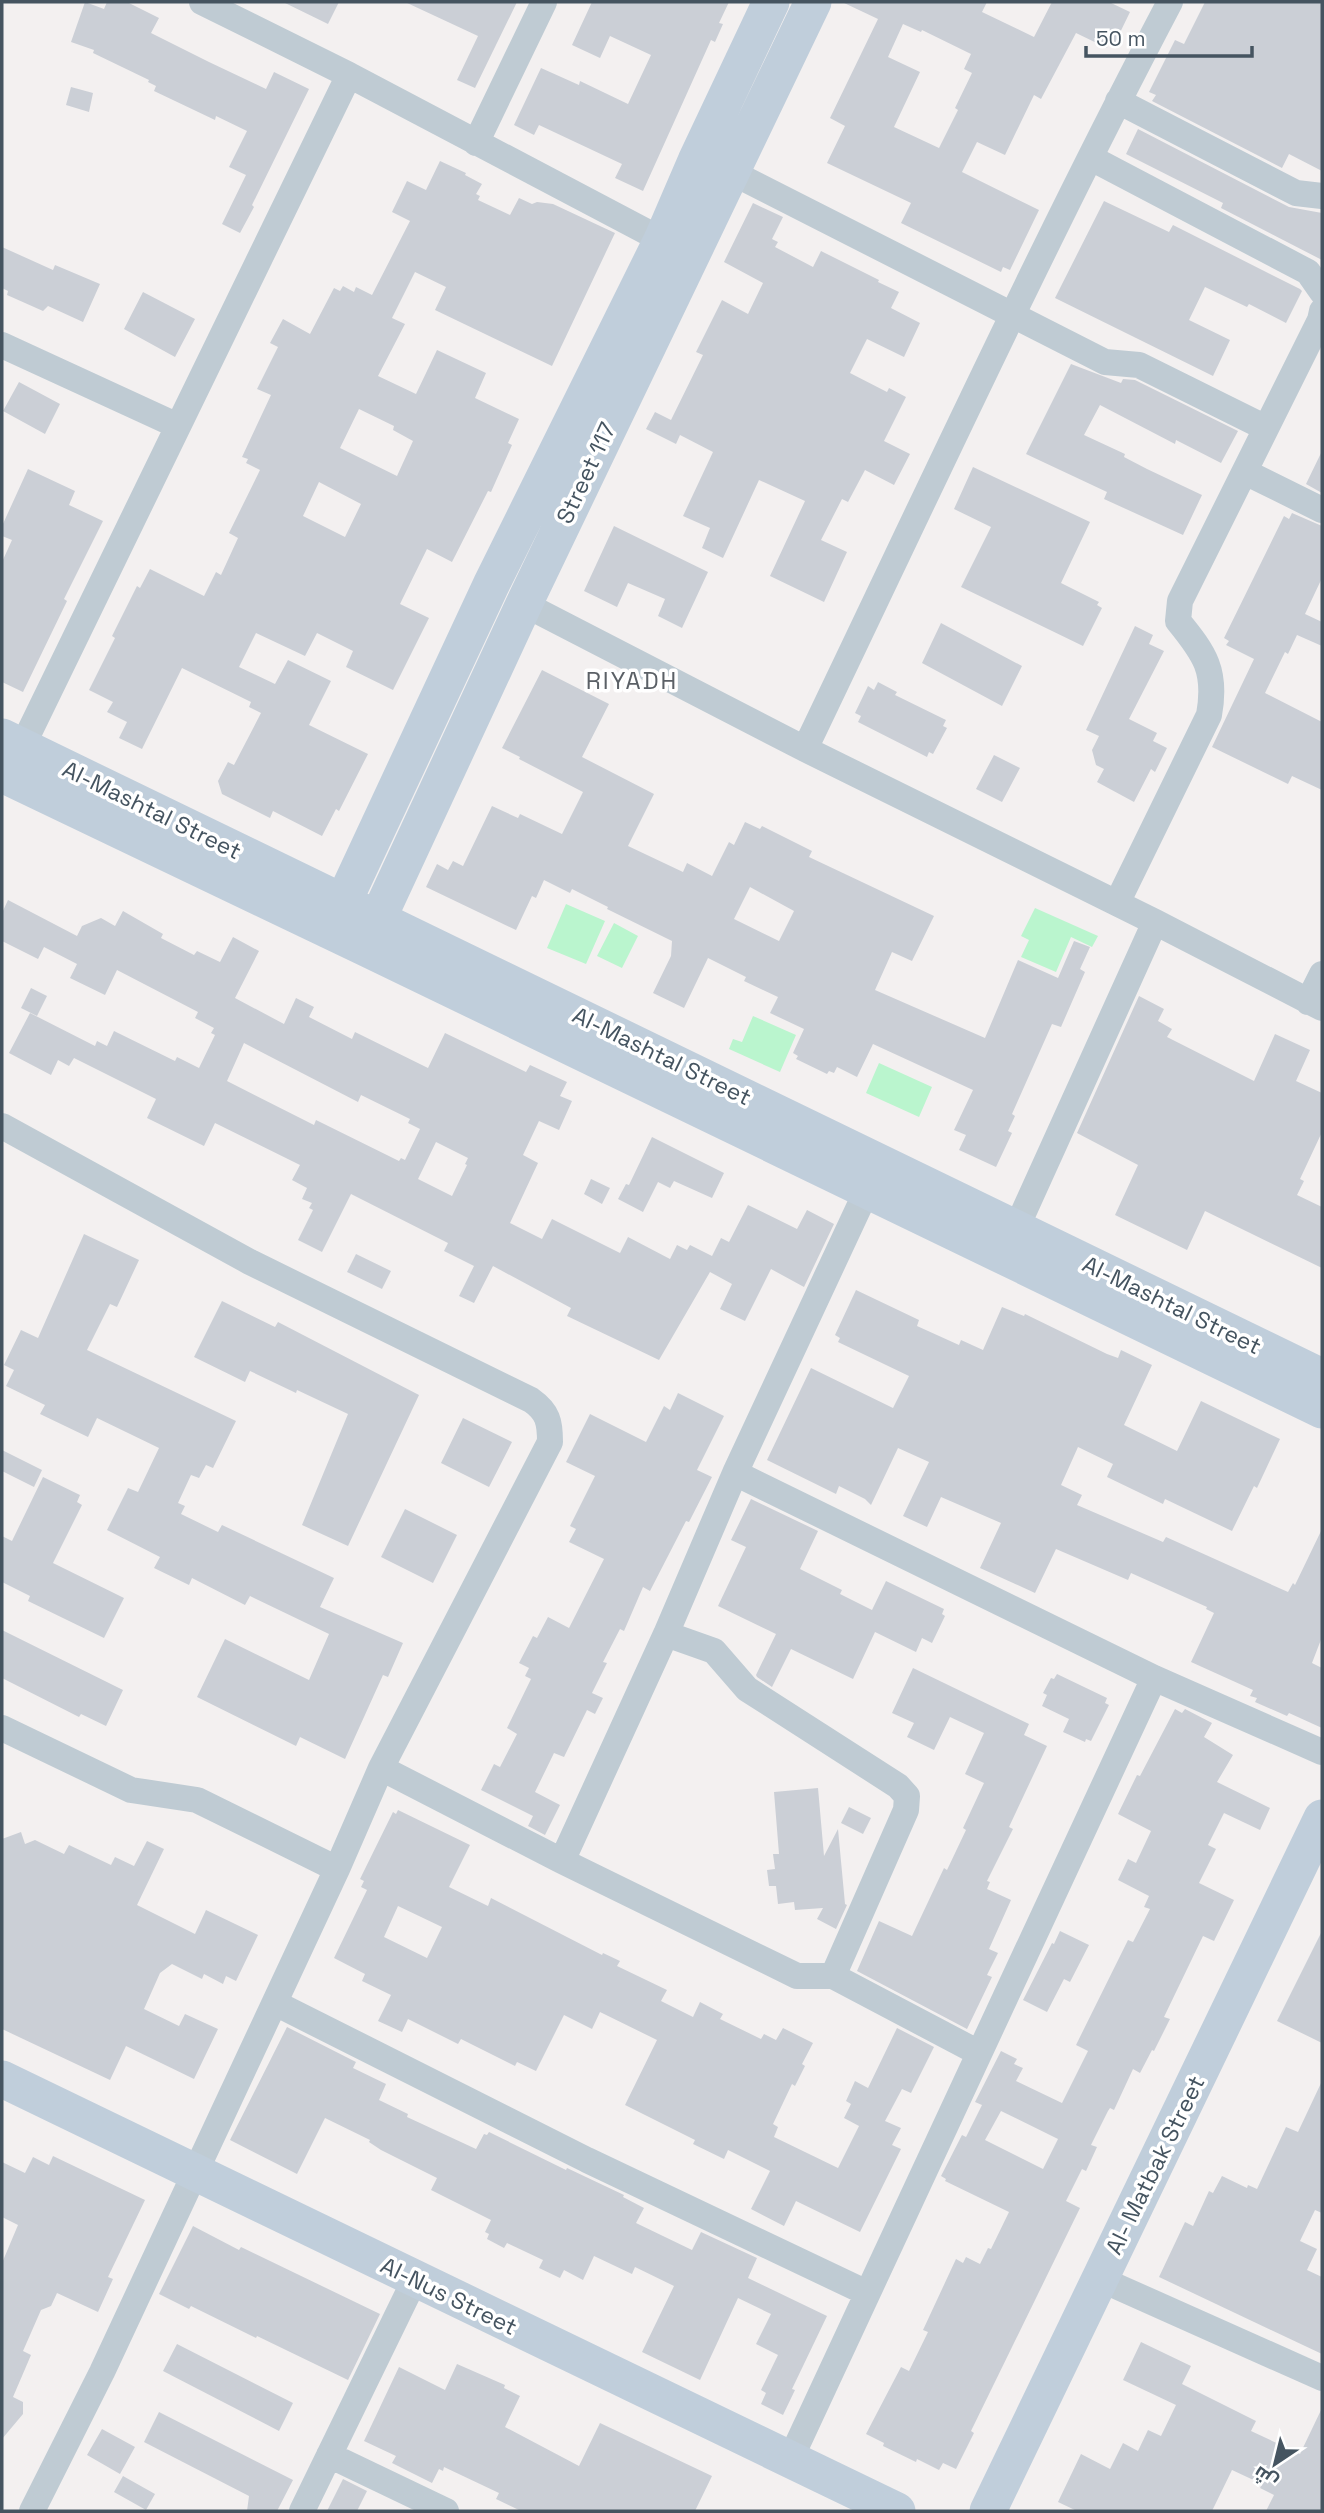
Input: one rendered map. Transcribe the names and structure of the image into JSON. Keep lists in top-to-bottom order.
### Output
{
  "streets": {
    "street": [
      "Street 117",
      "Al-Mashtal Street",
      "Al- Matbak Street",
      "Al-Nus Street"
    ]
  },
  "crossings": [
    ["Street 117", "Al-Mashtal Street"]
  ],
  "districts": ["RIYADH"],
  "scale_bar": "50 m",
  "north": "bottom left"
}
